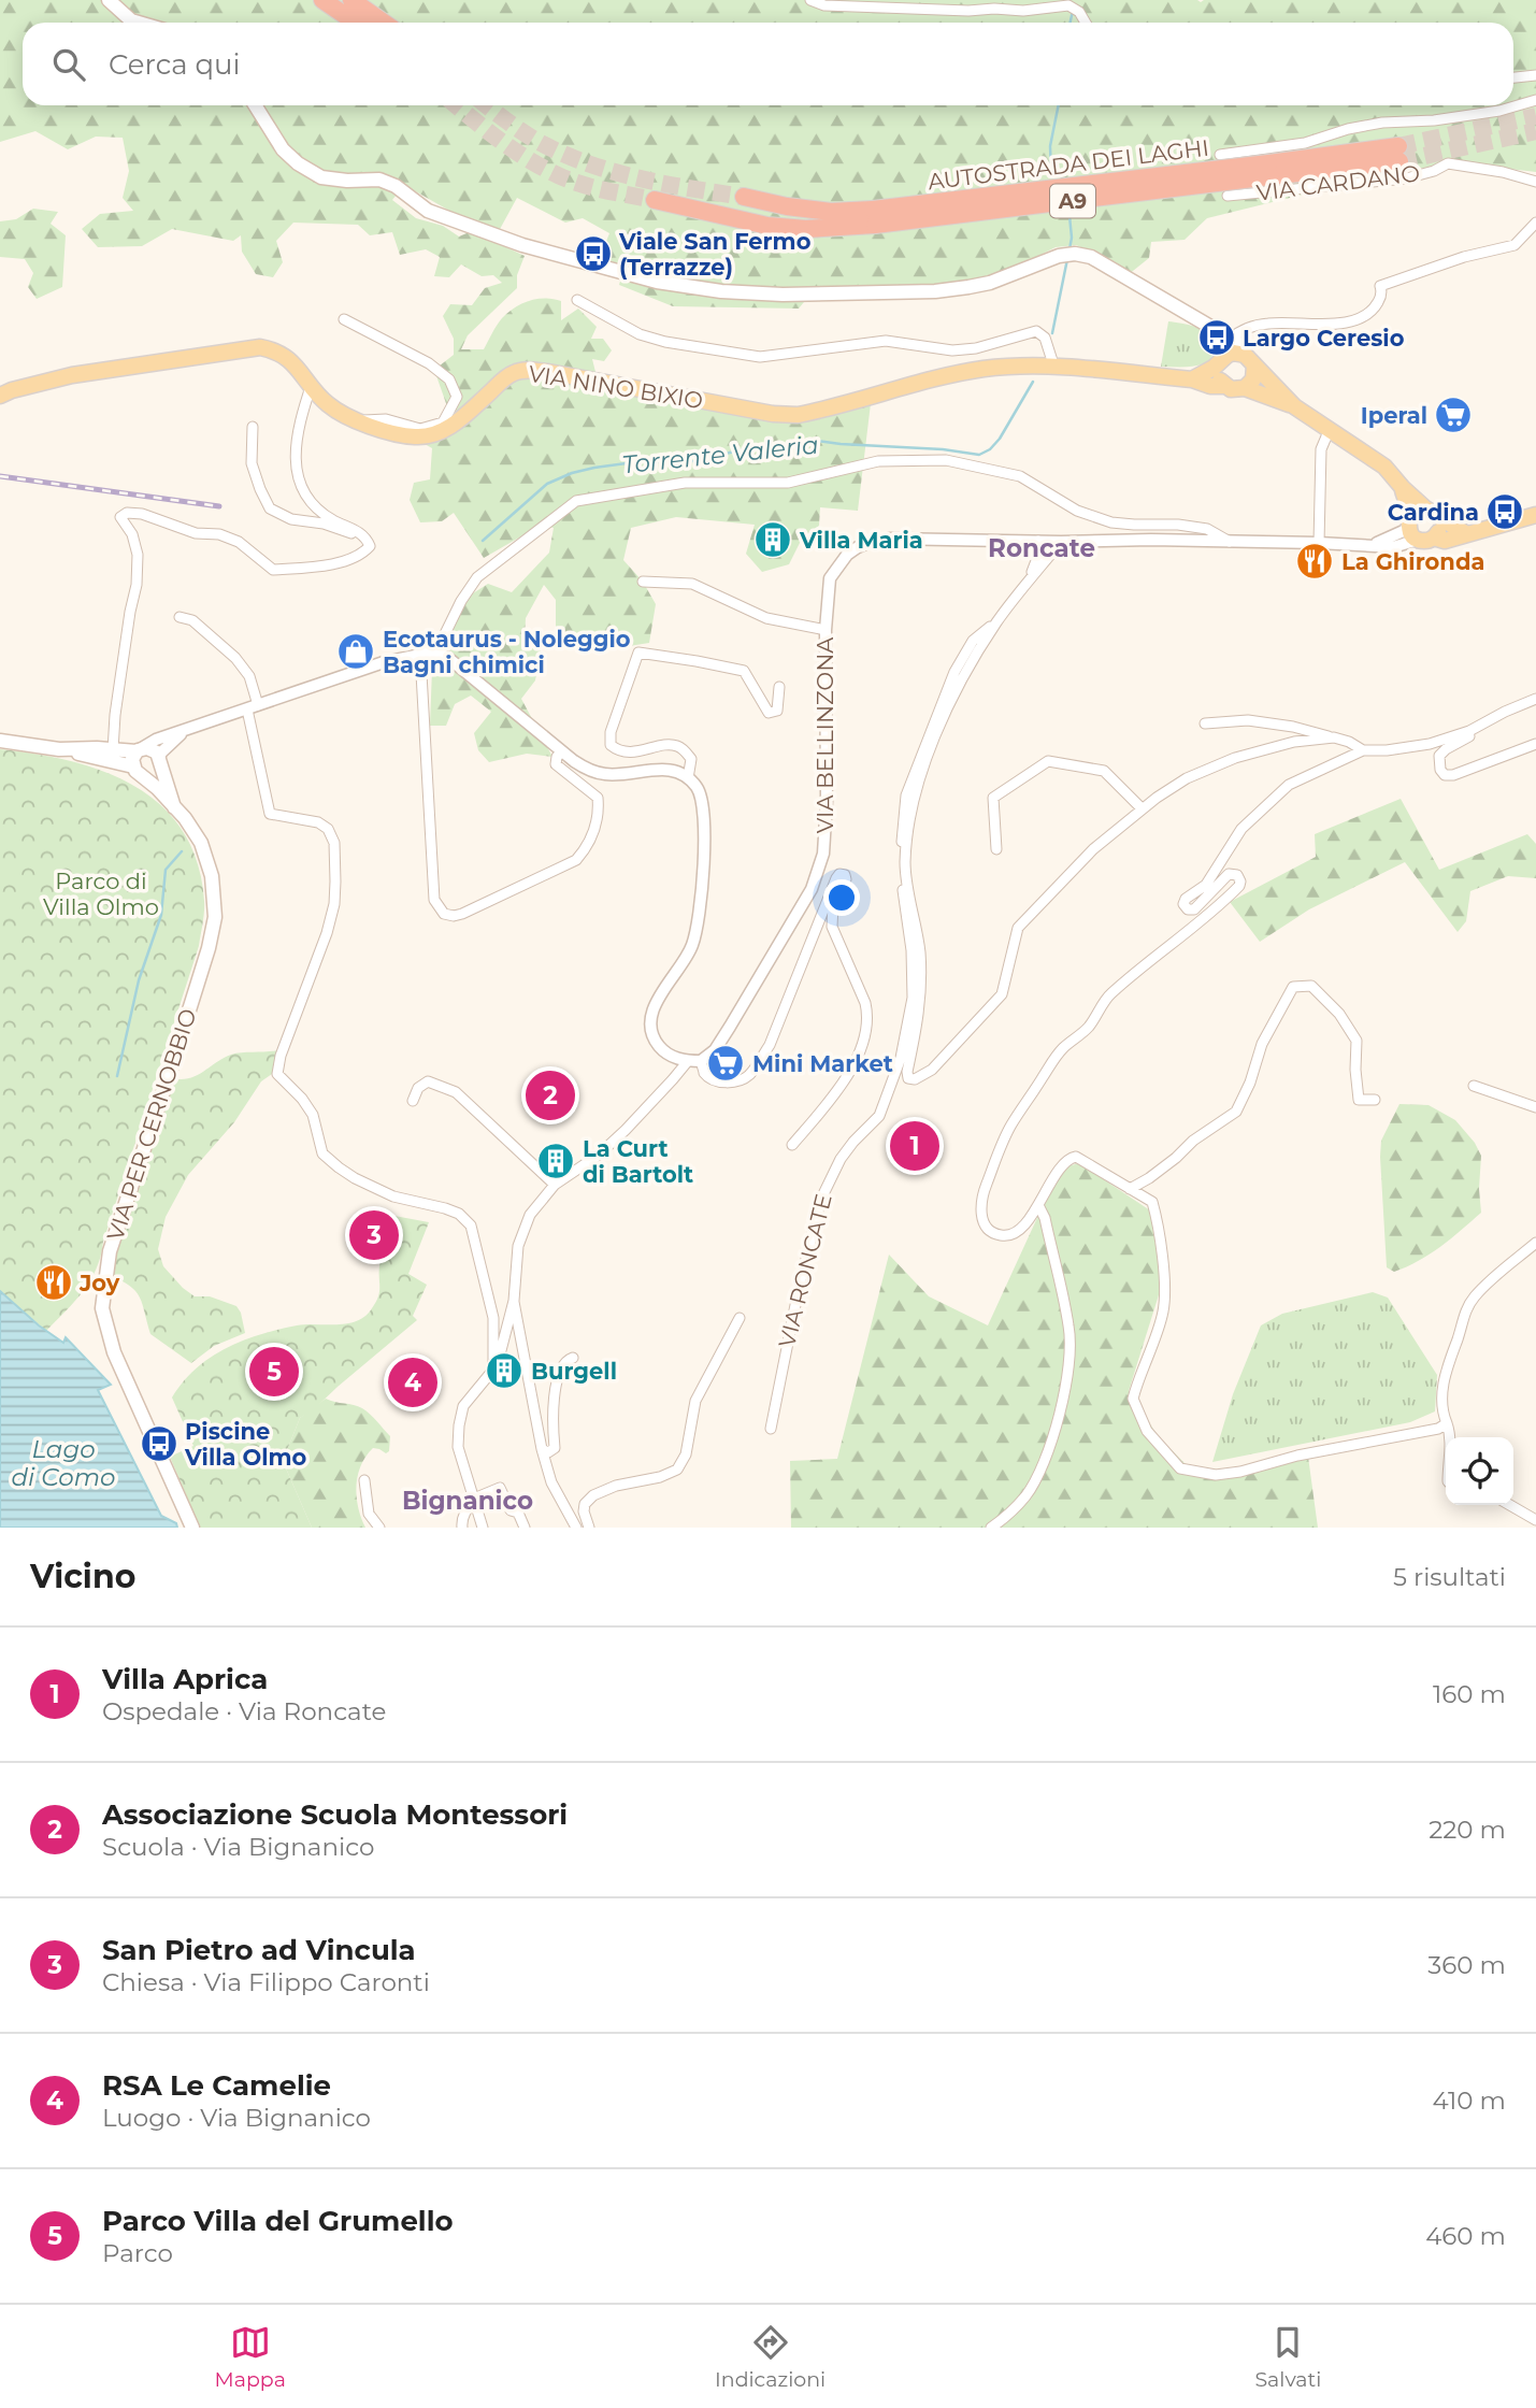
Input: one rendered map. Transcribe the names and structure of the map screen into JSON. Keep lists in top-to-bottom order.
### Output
{
  "streets": {
    "highway": ["AUTOSTRADA DEI LAGHI", "A9"],
    "main road": ["VIA NINO BIXIO", "VIA PER CERNOBBIO"],
    "street": ["VIA CARDANO", "VIA BELLINZONA", "VIA RONCATE"]
  },
  "districts": ["Roncate", "Bignanico"],
  "water": ["Torrente Valeria", "Lago di Como"],
  "parks": ["Parco di Villa Olmo"],
  "places": {
    "bus stop": [
      "Viale San Fermo (Terrazze)",
      "Largo Ceresio",
      "Cardina",
      "Piscine Villa Olmo"
    ],
    "supermarket": ["Iperal", "Mini Market"],
    "building": ["Villa Maria", "La Curt di Bartolt", "Burgell"],
    "restaurant": ["La Ghironda", "Joy"],
    "shop": ["Ecotaurus - Noleggio Bagni chimici"]
  },
  "page": {
    "search": "Cerca qui",
    "pins": [
      "2",
      "1",
      "3",
      "5",
      "4"
    ],
    "heading": ["Vicino", "5 risultati"],
    "list": [
      {
        "mark": "1",
        "name": "Villa Aprica",
        "note": "Ospedale · Via Roncate",
        "value": "160 m"
      },
      {
        "mark": "2",
        "name": "Associazione Scuola Montessori",
        "note": "Scuola · Via Bignanico",
        "value": "220 m"
      },
      {
        "mark": "3",
        "name": "San Pietro ad Vincula",
        "note": "Chiesa · Via Filippo Caronti",
        "value": "360 m"
      },
      {
        "mark": "4",
        "name": "RSA Le Camelie",
        "note": "Luogo · Via Bignanico",
        "value": "410 m"
      },
      {
        "mark": "5",
        "name": "Parco Villa del Grumello",
        "note": "Parco",
        "value": "460 m"
      }
    ],
    "nav": ["Mappa", "Indicazioni", "Salvati"]
  }
}
